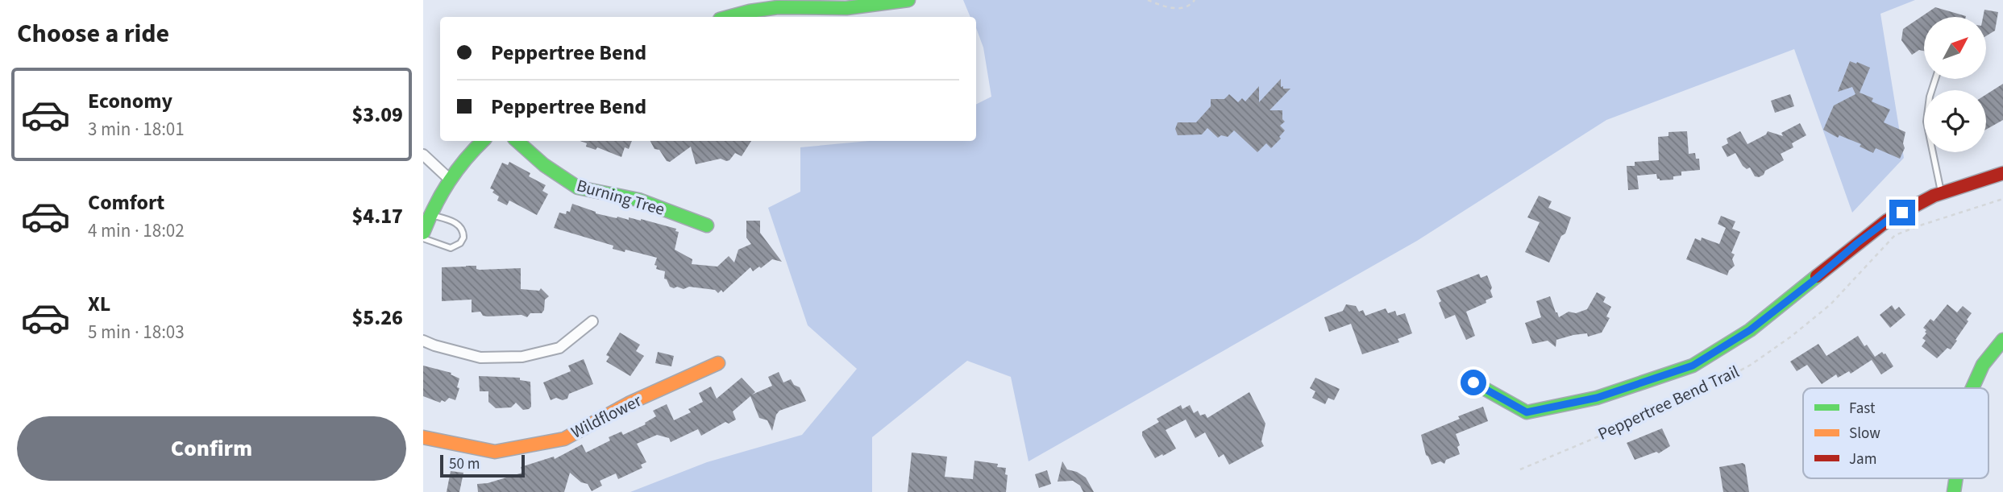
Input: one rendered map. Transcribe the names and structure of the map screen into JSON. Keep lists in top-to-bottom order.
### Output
{
  "streets": {
    "street": ["Burning Tree", "Wildflower"],
    "path": ["Peppertree Bend Trail"]
  },
  "legend": ["Fast", "Slow", "Jam"],
  "scale_bar": "50 m",
  "north": "top right",
  "page": {
    "heading": "Choose a ride",
    "banner": ["Peppertree Bend", "Peppertree Bend"],
    "list": [
      {
        "name": "Economy",
        "note": "3 min · 18:01",
        "value": "$3.09"
      },
      {
        "name": "Comfort",
        "note": "4 min · 18:02",
        "value": "$4.17"
      },
      {
        "name": "XL",
        "note": "5 min · 18:03",
        "value": "$5.26"
      }
    ],
    "buttons": "Confirm",
    "scale": "50 m"
  }
}
